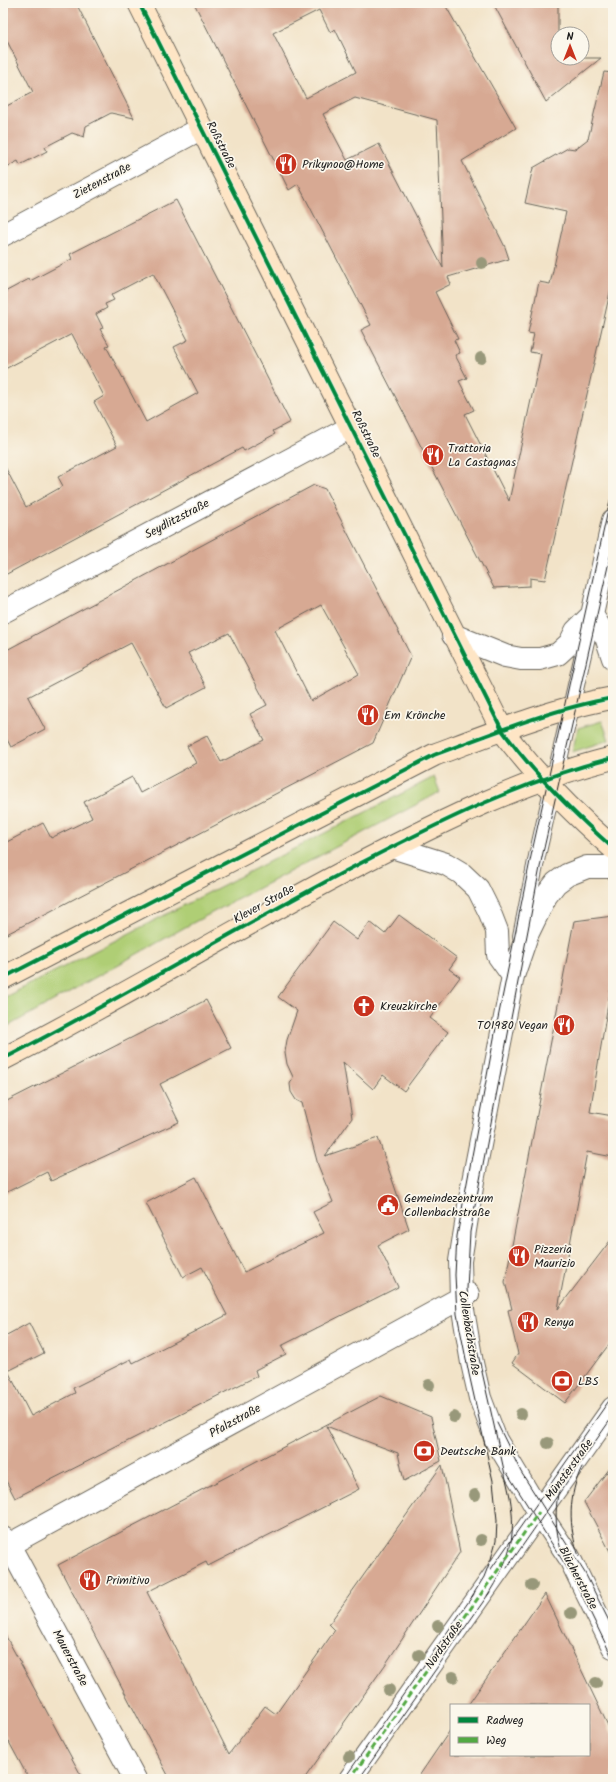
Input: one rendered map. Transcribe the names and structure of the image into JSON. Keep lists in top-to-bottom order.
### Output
{
  "streets": {
    "main road": ["Roßstraße", "Klever Straße"],
    "street": [
      "Zietenstraße",
      "Seydlitzstraße",
      "Collenbachstraße",
      "Pfalzstraße",
      "Münsterstraße",
      "Blücherstraße",
      "Nordstraße",
      "Mauerstraße"
    ]
  },
  "crossings": [
    ["Roßstraße", "Zietenstraße"],
    ["Roßstraße", "Seydlitzstraße"],
    ["Roßstraße", "Klever Straße"],
    ["Collenbachstraße", "Pfalzstraße"],
    ["Collenbachstraße", "Münsterstraße"],
    ["Collenbachstraße", "Blücherstraße"],
    ["Collenbachstraße", "Nordstraße"],
    ["Pfalzstraße", "Mauerstraße"],
    ["Münsterstraße", "Blücherstraße"],
    ["Münsterstraße", "Nordstraße"],
    ["Blücherstraße", "Nordstraße"]
  ],
  "places": {
    "restaurant": [
      "Prikynoo@Home",
      "Trattoria La Castagnas",
      "Em Krönche",
      "TO1980 Vegan",
      "Pizzeria Maurizio",
      "Renya",
      "Primitivo"
    ],
    "church": ["Kreuzkirche"],
    "public building": ["Gemeindezentrum Collenbachstraße"],
    "bank": ["LBS", "Deutsche Bank"]
  },
  "legend": ["Radweg", "Weg"],
  "north": "top"
}
